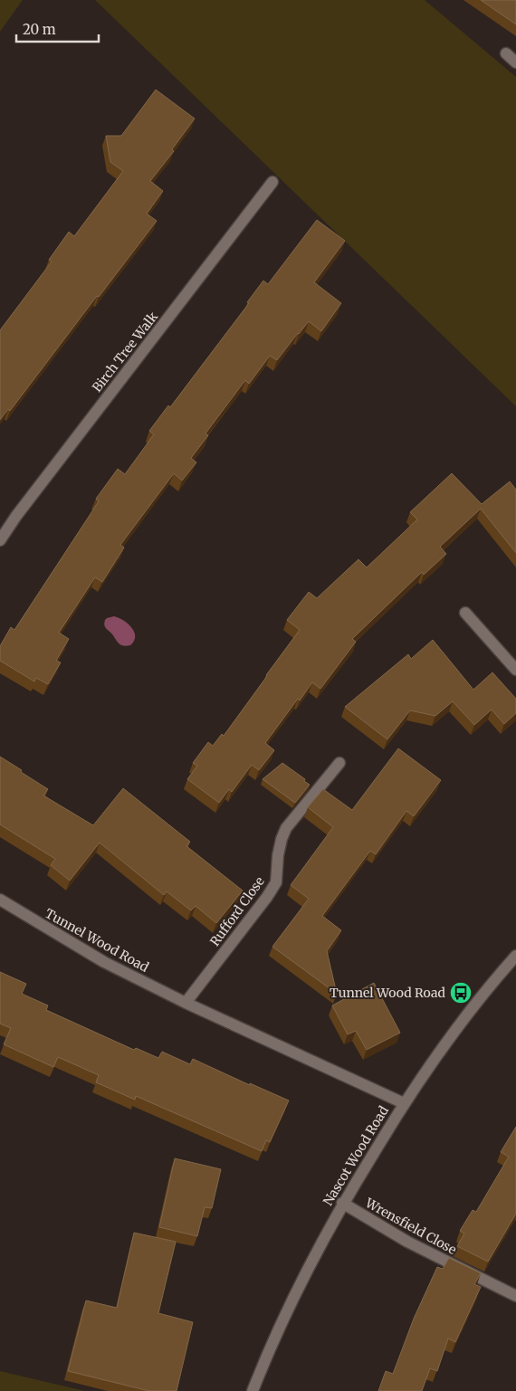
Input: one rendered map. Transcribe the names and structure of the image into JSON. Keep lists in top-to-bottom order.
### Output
{
  "streets": {
    "street": [
      "Birch Tree Walk",
      "Rufford Close",
      "Tunnel Wood Road",
      "Nascot Wood Road",
      "Wrensfield Close"
    ]
  },
  "crossings": [
    ["Rufford Close", "Tunnel Wood Road"],
    ["Tunnel Wood Road", "Nascot Wood Road"],
    ["Nascot Wood Road", "Wrensfield Close"]
  ],
  "places": {
    "bus stop": ["Tunnel Wood Road"]
  },
  "scale_bar": "20 m"
}
